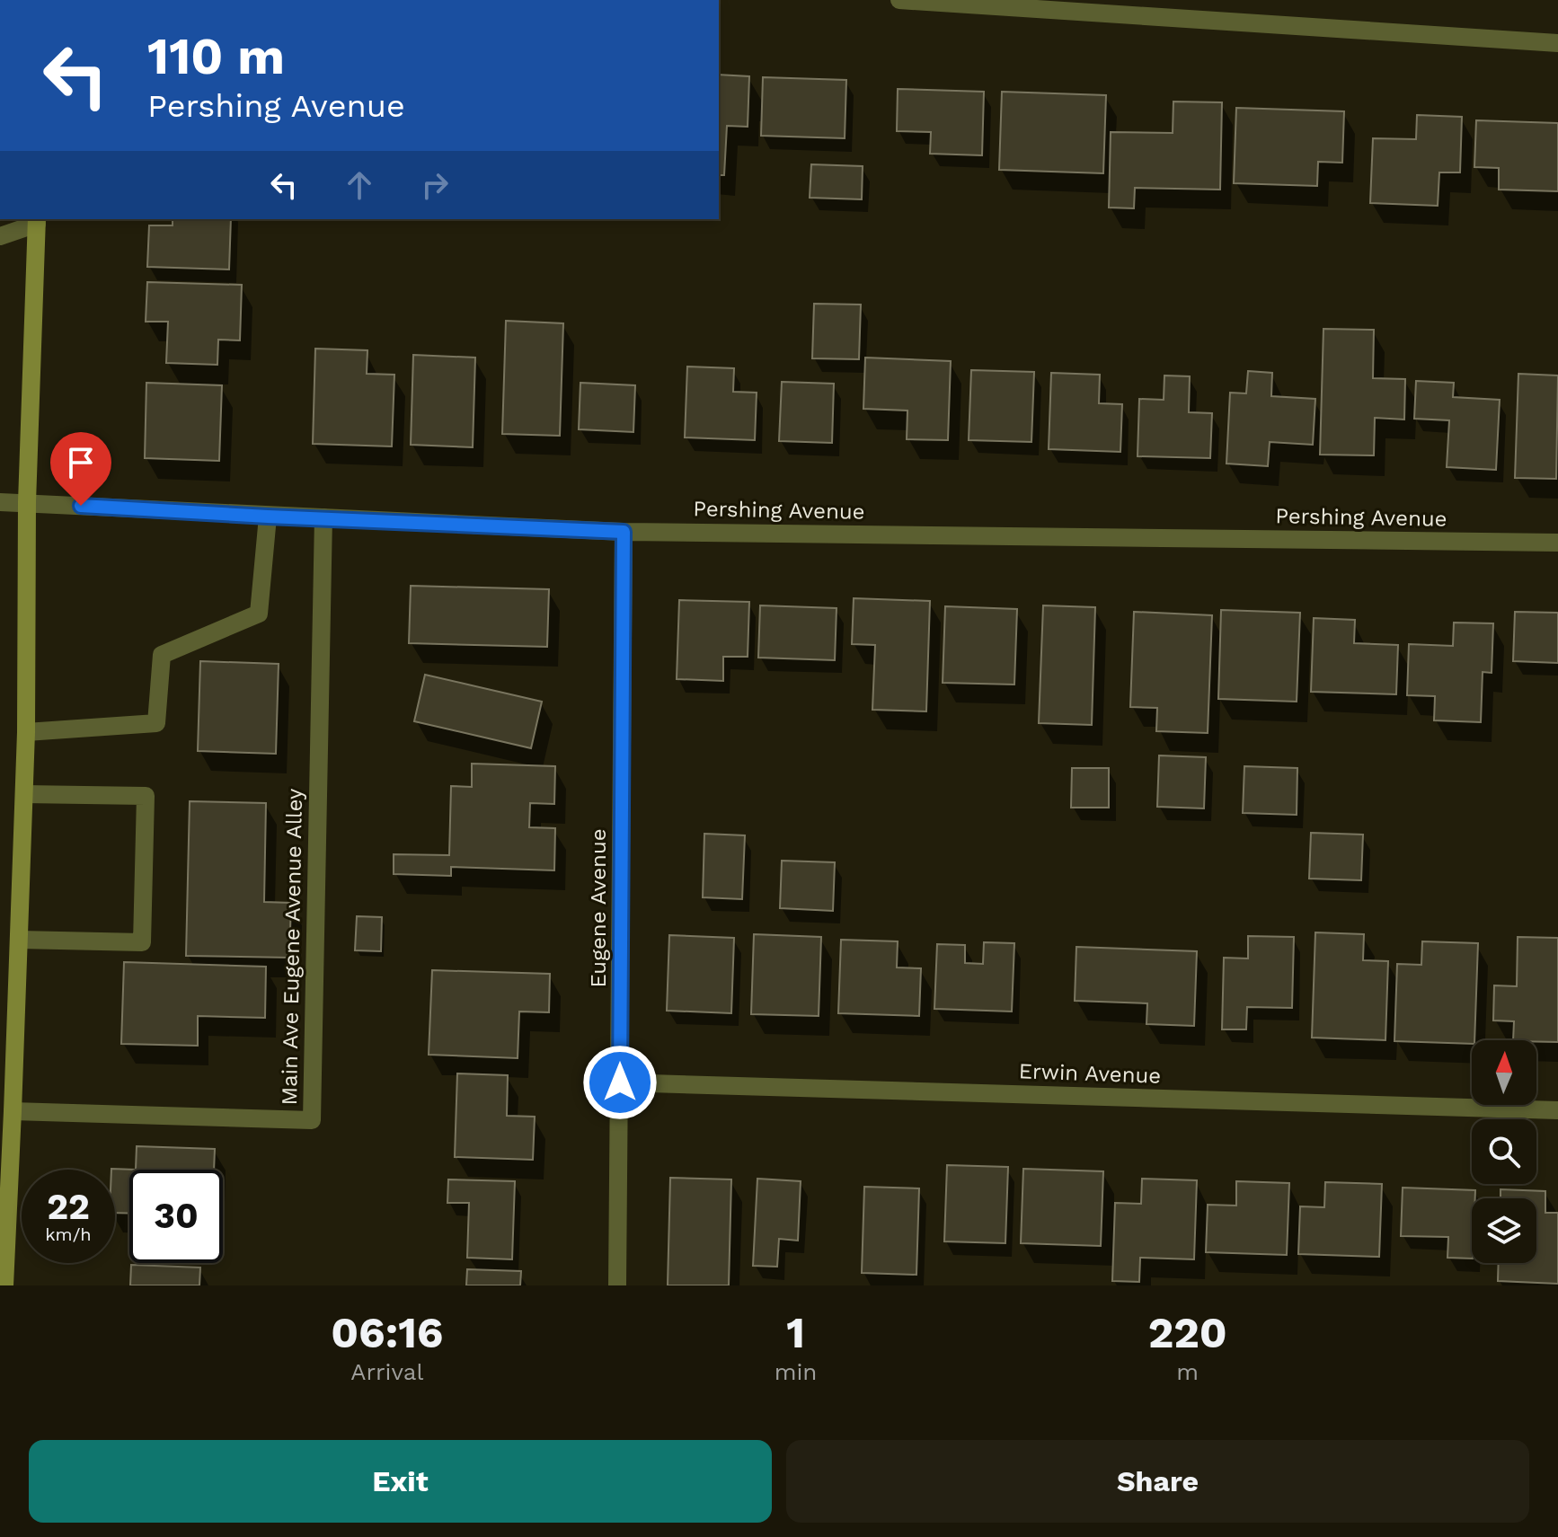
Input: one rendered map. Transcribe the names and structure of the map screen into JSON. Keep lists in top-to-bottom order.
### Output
{
  "streets": {
    "street": [
      "Pershing Avenue",
      "Eugene Avenue",
      "Main Ave Eugene Avenue Alley",
      "Erwin Avenue"
    ]
  },
  "crossings": [
    ["Pershing Avenue", "Eugene Avenue"],
    ["Pershing Avenue", "Main Ave Eugene Avenue Alley"],
    ["Eugene Avenue", "Erwin Avenue"]
  ],
  "north": "top",
  "page": {
    "turn": ["110 m", "Pershing Avenue"],
    "speed": "22 km/h",
    "limit": "30",
    "eta": [
      "06:16",
      "Arrival",
      "1",
      "min",
      "220",
      "m"
    ],
    "buttons": ["Exit", "Share"]
  }
}
